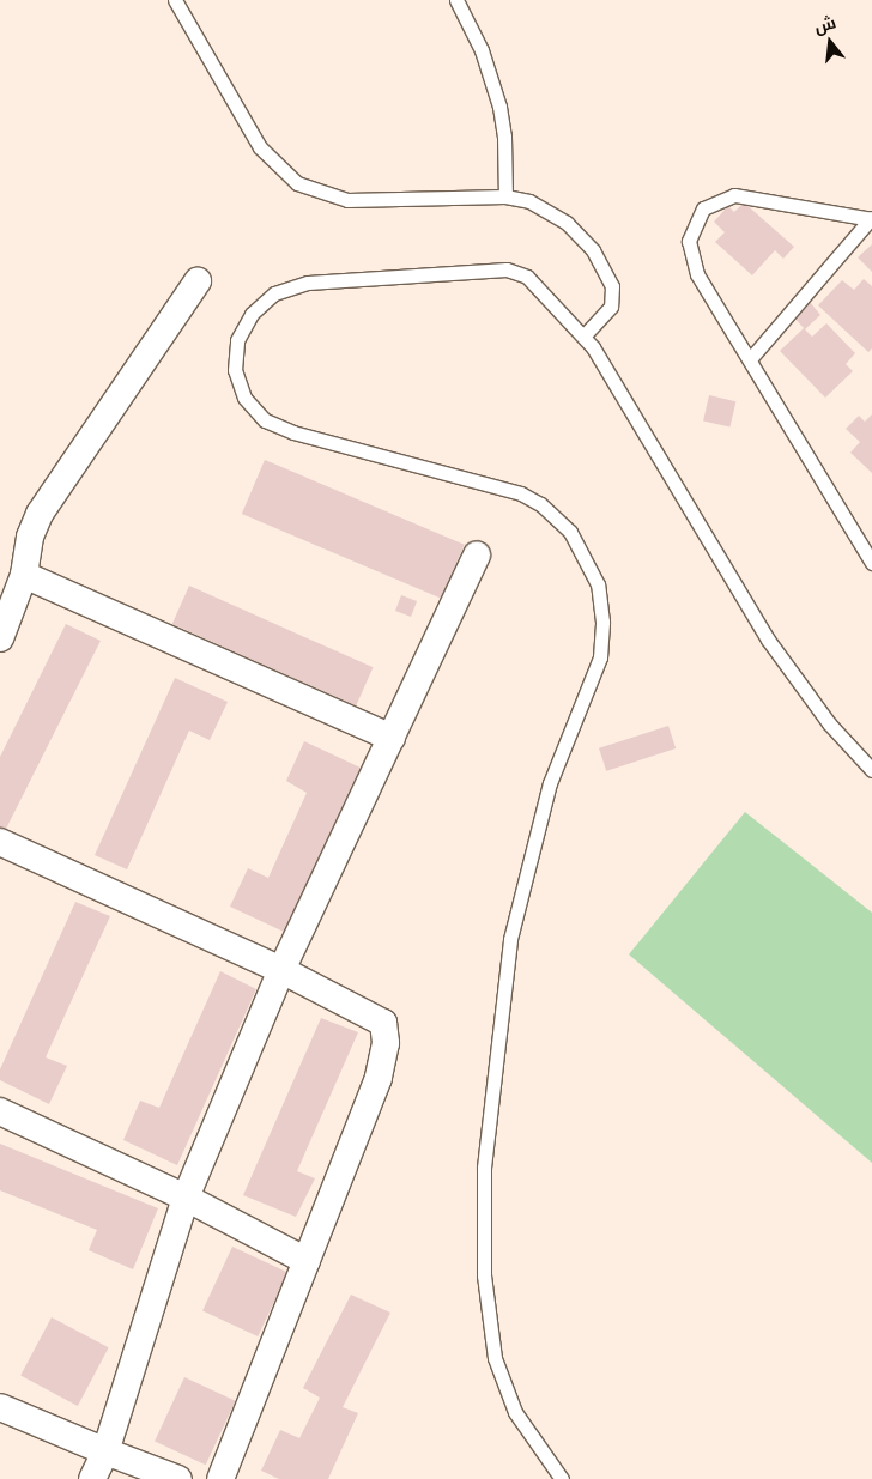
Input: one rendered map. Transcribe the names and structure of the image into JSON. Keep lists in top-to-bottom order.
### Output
{
  "north": "top"
}
